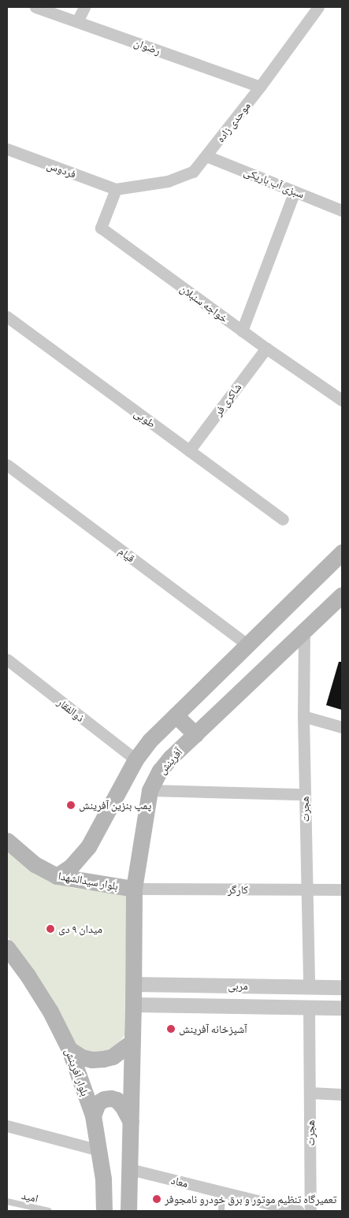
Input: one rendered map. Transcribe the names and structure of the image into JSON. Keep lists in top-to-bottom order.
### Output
{
  "streets": {
    "main road": ["آفرینش", "بلوار سیدالشهدا", "بلوار آفرینش"],
    "street": [
      "رضوان",
      "موحدی زاده",
      "فردوس",
      "سبزی آب باریکی",
      "خواجه سنبلان",
      "شاکری فر",
      "طوبی",
      "قیام",
      "ذوالفقار",
      "هجرت",
      "کارگر",
      "مربی",
      "معاد"
    ],
    "lane": ["امید"]
  },
  "crossings": [
    ["رضوان", "موحدی زاده"],
    ["موحدی زاده", "فردوس"],
    ["موحدی زاده", "سبزی آب باریکی"],
    ["موحدی زاده", "خواجه سنبلان"],
    ["فردوس", "خواجه سنبلان"],
    ["خواجه سنبلان", "شاکری فر"],
    ["شاکری فر", "طوبی"],
    ["آفرینش", "هجرت"],
    ["آفرینش", "بلوار سیدالشهدا"],
    ["آفرینش", "کارگر"],
    ["آفرینش", "مربی"],
    ["هجرت", "کارگر"],
    ["هجرت", "مربی"],
    ["بلوار سیدالشهدا", "کارگر"]
  ],
  "places": [
    "پمپ بنزین آفرینش",
    "میدان ۹ دی",
    "آشپزخانه آفرینش",
    "تعمیرگاه تنظیم موتور و برق خودرو نامجوفر"
  ]
}
